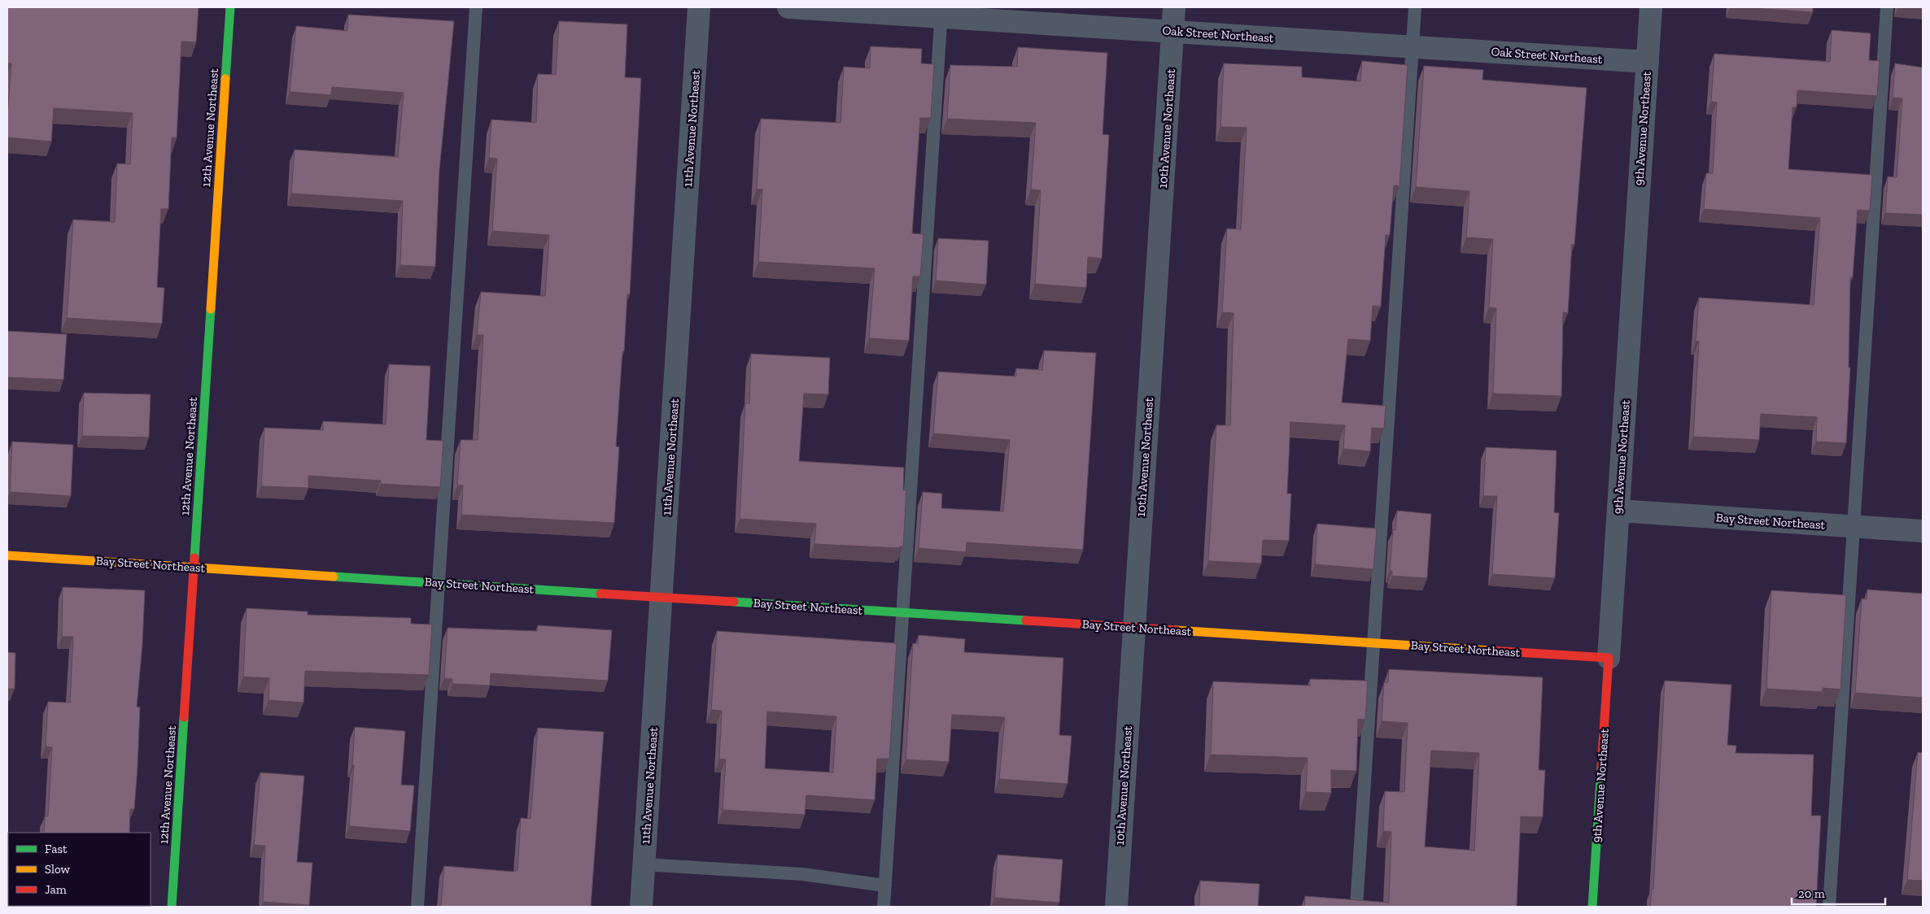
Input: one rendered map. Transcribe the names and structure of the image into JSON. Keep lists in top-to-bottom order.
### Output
{
  "streets": {
    "street": [
      "Oak Street Northeast",
      "12th Avenue Northeast",
      "11th Avenue Northeast",
      "10th Avenue Northeast",
      "9th Avenue Northeast",
      "Bay Street Northeast"
    ]
  },
  "crossings": [
    ["Oak Street Northeast", "10th Avenue Northeast"],
    ["Oak Street Northeast", "9th Avenue Northeast"],
    ["12th Avenue Northeast", "Bay Street Northeast"],
    ["11th Avenue Northeast", "Bay Street Northeast"],
    ["10th Avenue Northeast", "Bay Street Northeast"],
    ["9th Avenue Northeast", "Bay Street Northeast"]
  ],
  "legend": ["Fast", "Slow", "Jam"],
  "scale_bar": "20 m"
}
